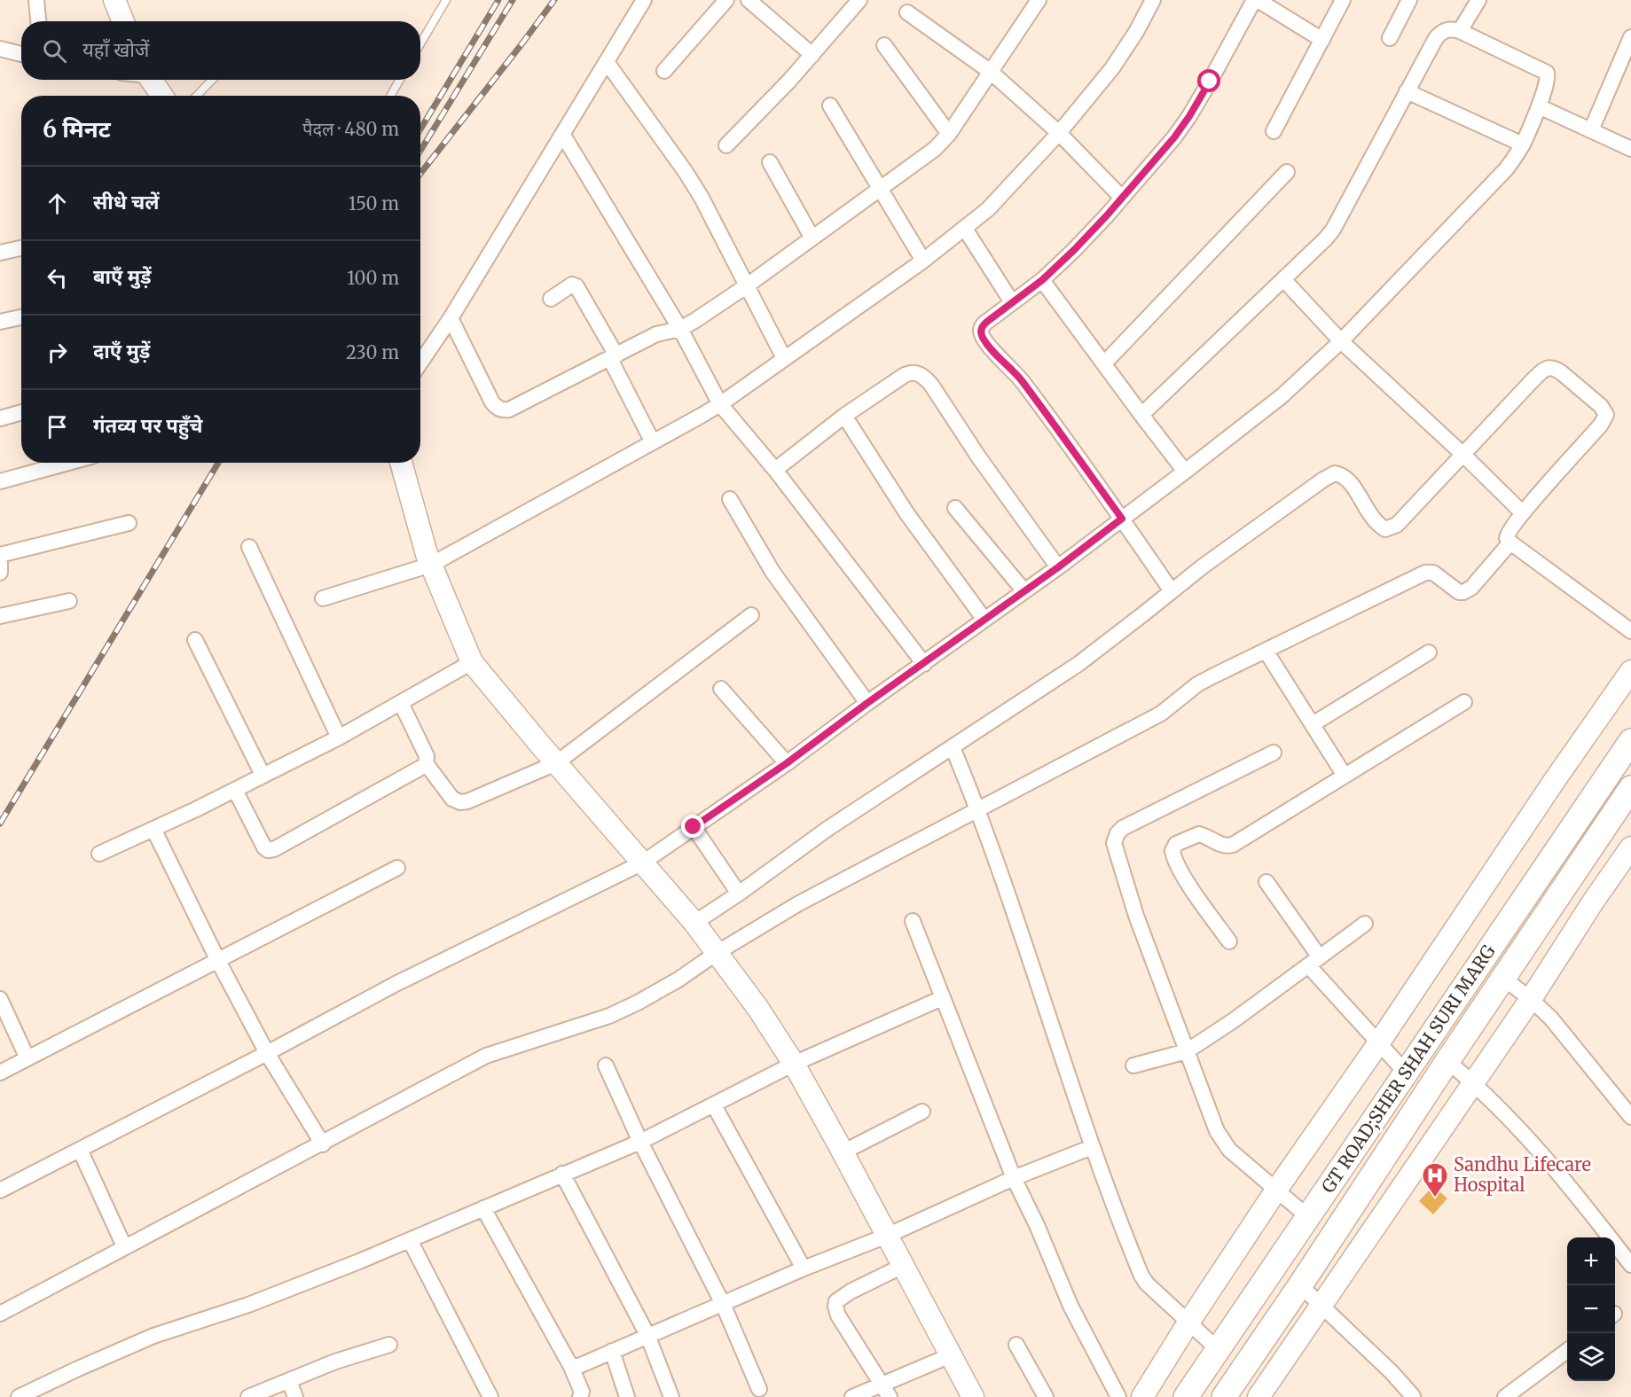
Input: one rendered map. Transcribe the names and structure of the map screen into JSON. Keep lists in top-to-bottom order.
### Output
{
  "streets": {
    "main road": ["GT ROAD;SHER SHAH SURI MARG"]
  },
  "places": {
    "hospital": ["Sandhu Lifecare Hospital"]
  },
  "page": {
    "search": "यहाँ खोजें",
    "heading": ["6 मिनट", "पैदल · 480 m"],
    "list": [
      ["सीधे चलें", "150 m"],
      ["बाएँ मुड़ें", "100 m"],
      ["दाएँ मुड़ें", "230 m"],
      "गंतव्य पर पहुँचे"
    ],
    "map_buttons": ["+", "−"]
  }
}
